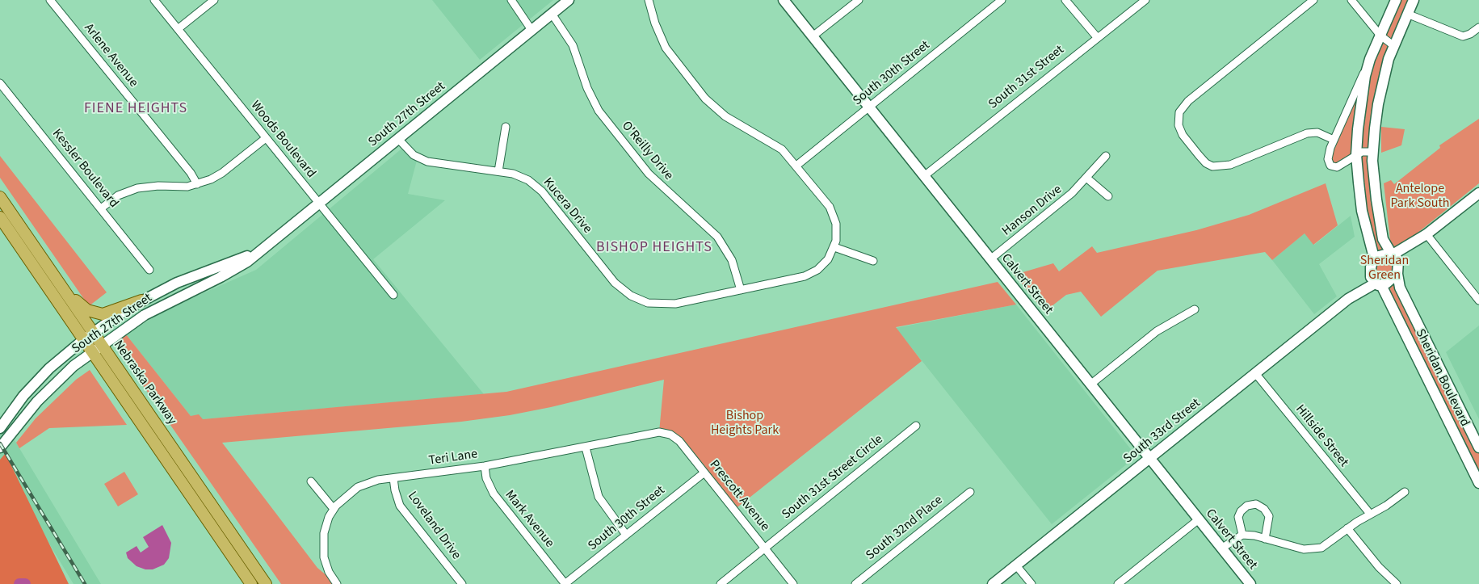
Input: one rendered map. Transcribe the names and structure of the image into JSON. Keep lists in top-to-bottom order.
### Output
{
  "streets": {
    "main road": [
      "South 27th Street",
      "Calvert Street",
      "Sheridan Boulevard",
      "Nebraska Parkway",
      "South 33rd Street"
    ],
    "street": [
      "Arlene Avenue",
      "South 30th Street",
      "South 31st Street",
      "Woods Boulevard",
      "O'Reilly Drive",
      "Kessler Boulevard",
      "Kucera Drive",
      "Hanson Drive",
      "Hillside Street",
      "Teri Lane",
      "South 31st Street Circle",
      "Prescott Avenue",
      "Mark Avenue",
      "Loveland Drive",
      "South 32nd Place"
    ]
  },
  "crossings": [
    ["South 30th Street", "Calvert Street"],
    ["South 30th Street", "Prescott Avenue"],
    ["South 30th Street", "Mark Avenue"],
    ["South 31st Street", "Calvert Street"],
    ["South 27th Street", "Woods Boulevard"],
    ["South 27th Street", "O'Reilly Drive"],
    ["South 27th Street", "Kucera Drive"],
    ["South 27th Street", "Nebraska Parkway"],
    ["O'Reilly Drive", "Kucera Drive"],
    ["Hanson Drive", "Calvert Street"],
    ["Calvert Street", "South 33rd Street"],
    ["Sheridan Boulevard", "South 33rd Street"],
    ["South 33rd Street", "Hillside Street"],
    ["Teri Lane", "Prescott Avenue"],
    ["Teri Lane", "Mark Avenue"],
    ["Teri Lane", "Loveland Drive"],
    ["South 31st Street Circle", "Prescott Avenue"]
  ],
  "districts": ["FIENE HEIGHTS", "BISHOP HEIGHTS"],
  "parks": ["Antelope Park South", "Sheridan Green", "Bishop Heights Park"]
}
